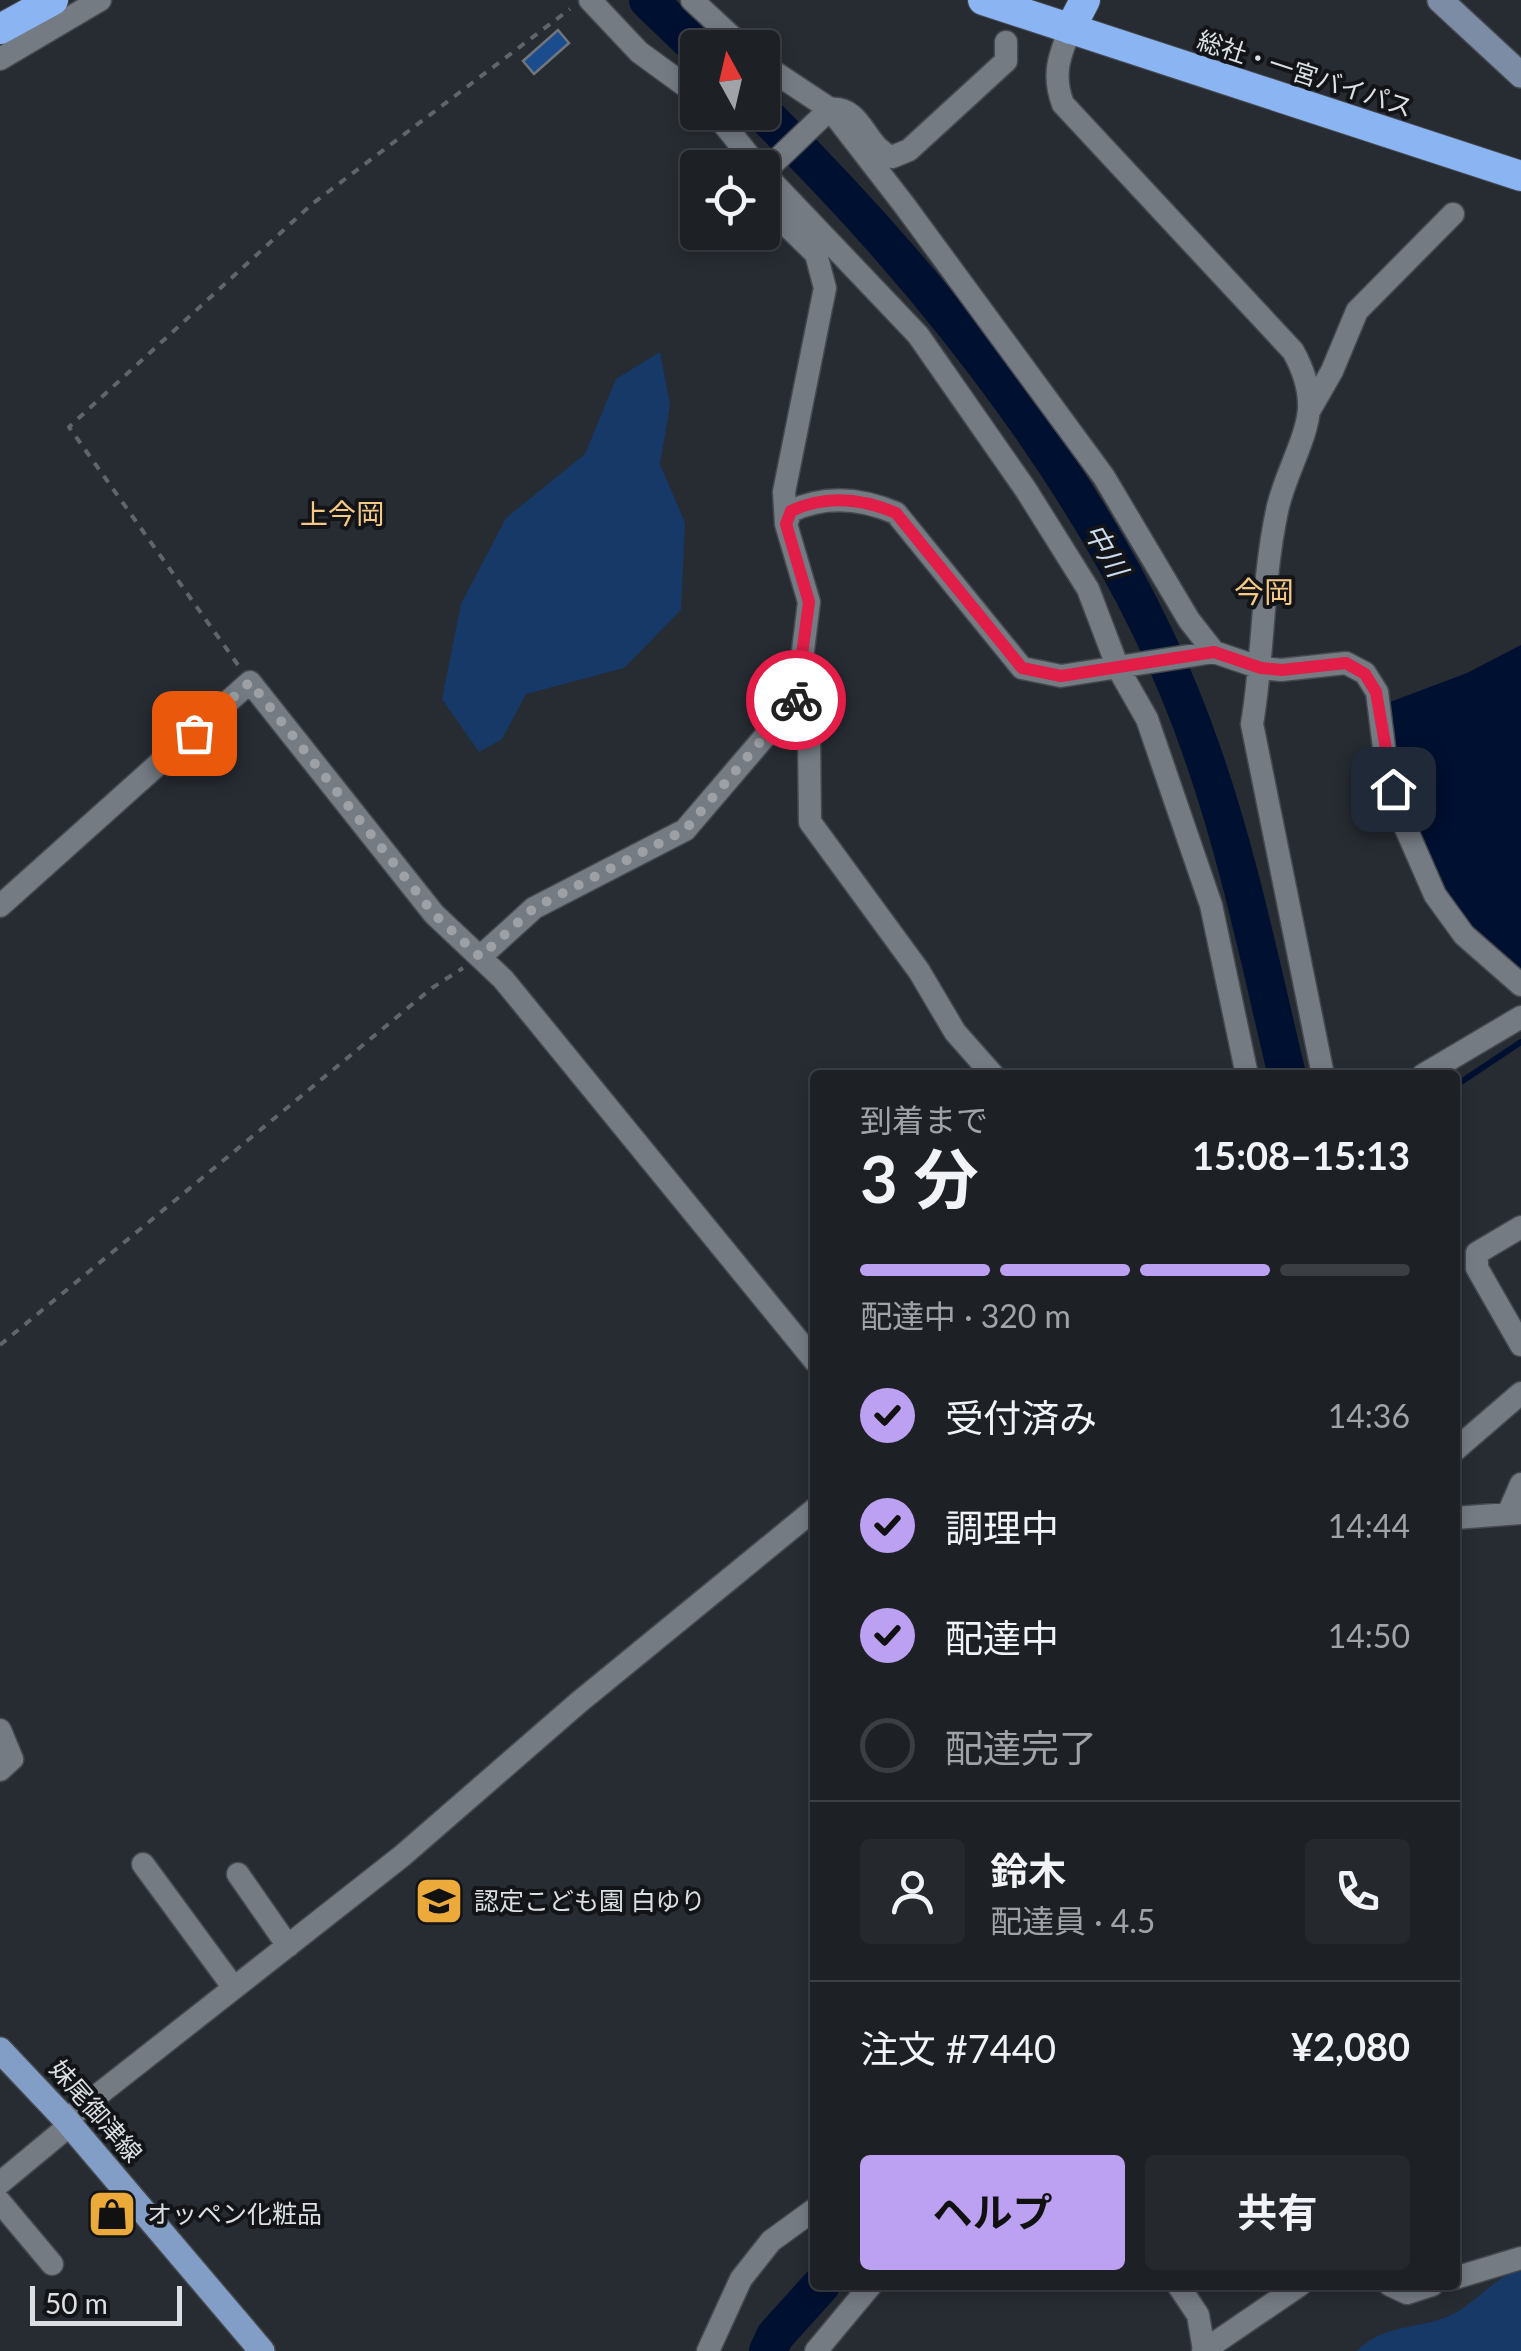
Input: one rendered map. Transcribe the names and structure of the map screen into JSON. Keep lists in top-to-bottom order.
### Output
{
  "streets": {
    "highway": ["総社・一宮バイパス"],
    "main road": ["妹尾御津線"]
  },
  "districts": ["上今岡", "今岡"],
  "water": ["中川"],
  "places": {
    "school or university": ["認定こども園 白ゆり"],
    "shop": ["オッペン化粧品"]
  },
  "scale_bar": "50 m",
  "north": "top",
  "page": {
    "heading": ["3 分", "到着まで", "15:08–15:13"],
    "panel": [
      "鈴木",
      "配達員 · 4.5",
      "注文 #7440",
      "¥2,080"
    ],
    "bar": "配達中 · 320 m",
    "list": [
      ["受付済み", "14:36"],
      ["調理中", "14:44"],
      ["配達中", "14:50"],
      "配達完了"
    ],
    "buttons": ["ヘルプ", "共有"],
    "scale": "50 m"
  }
}
